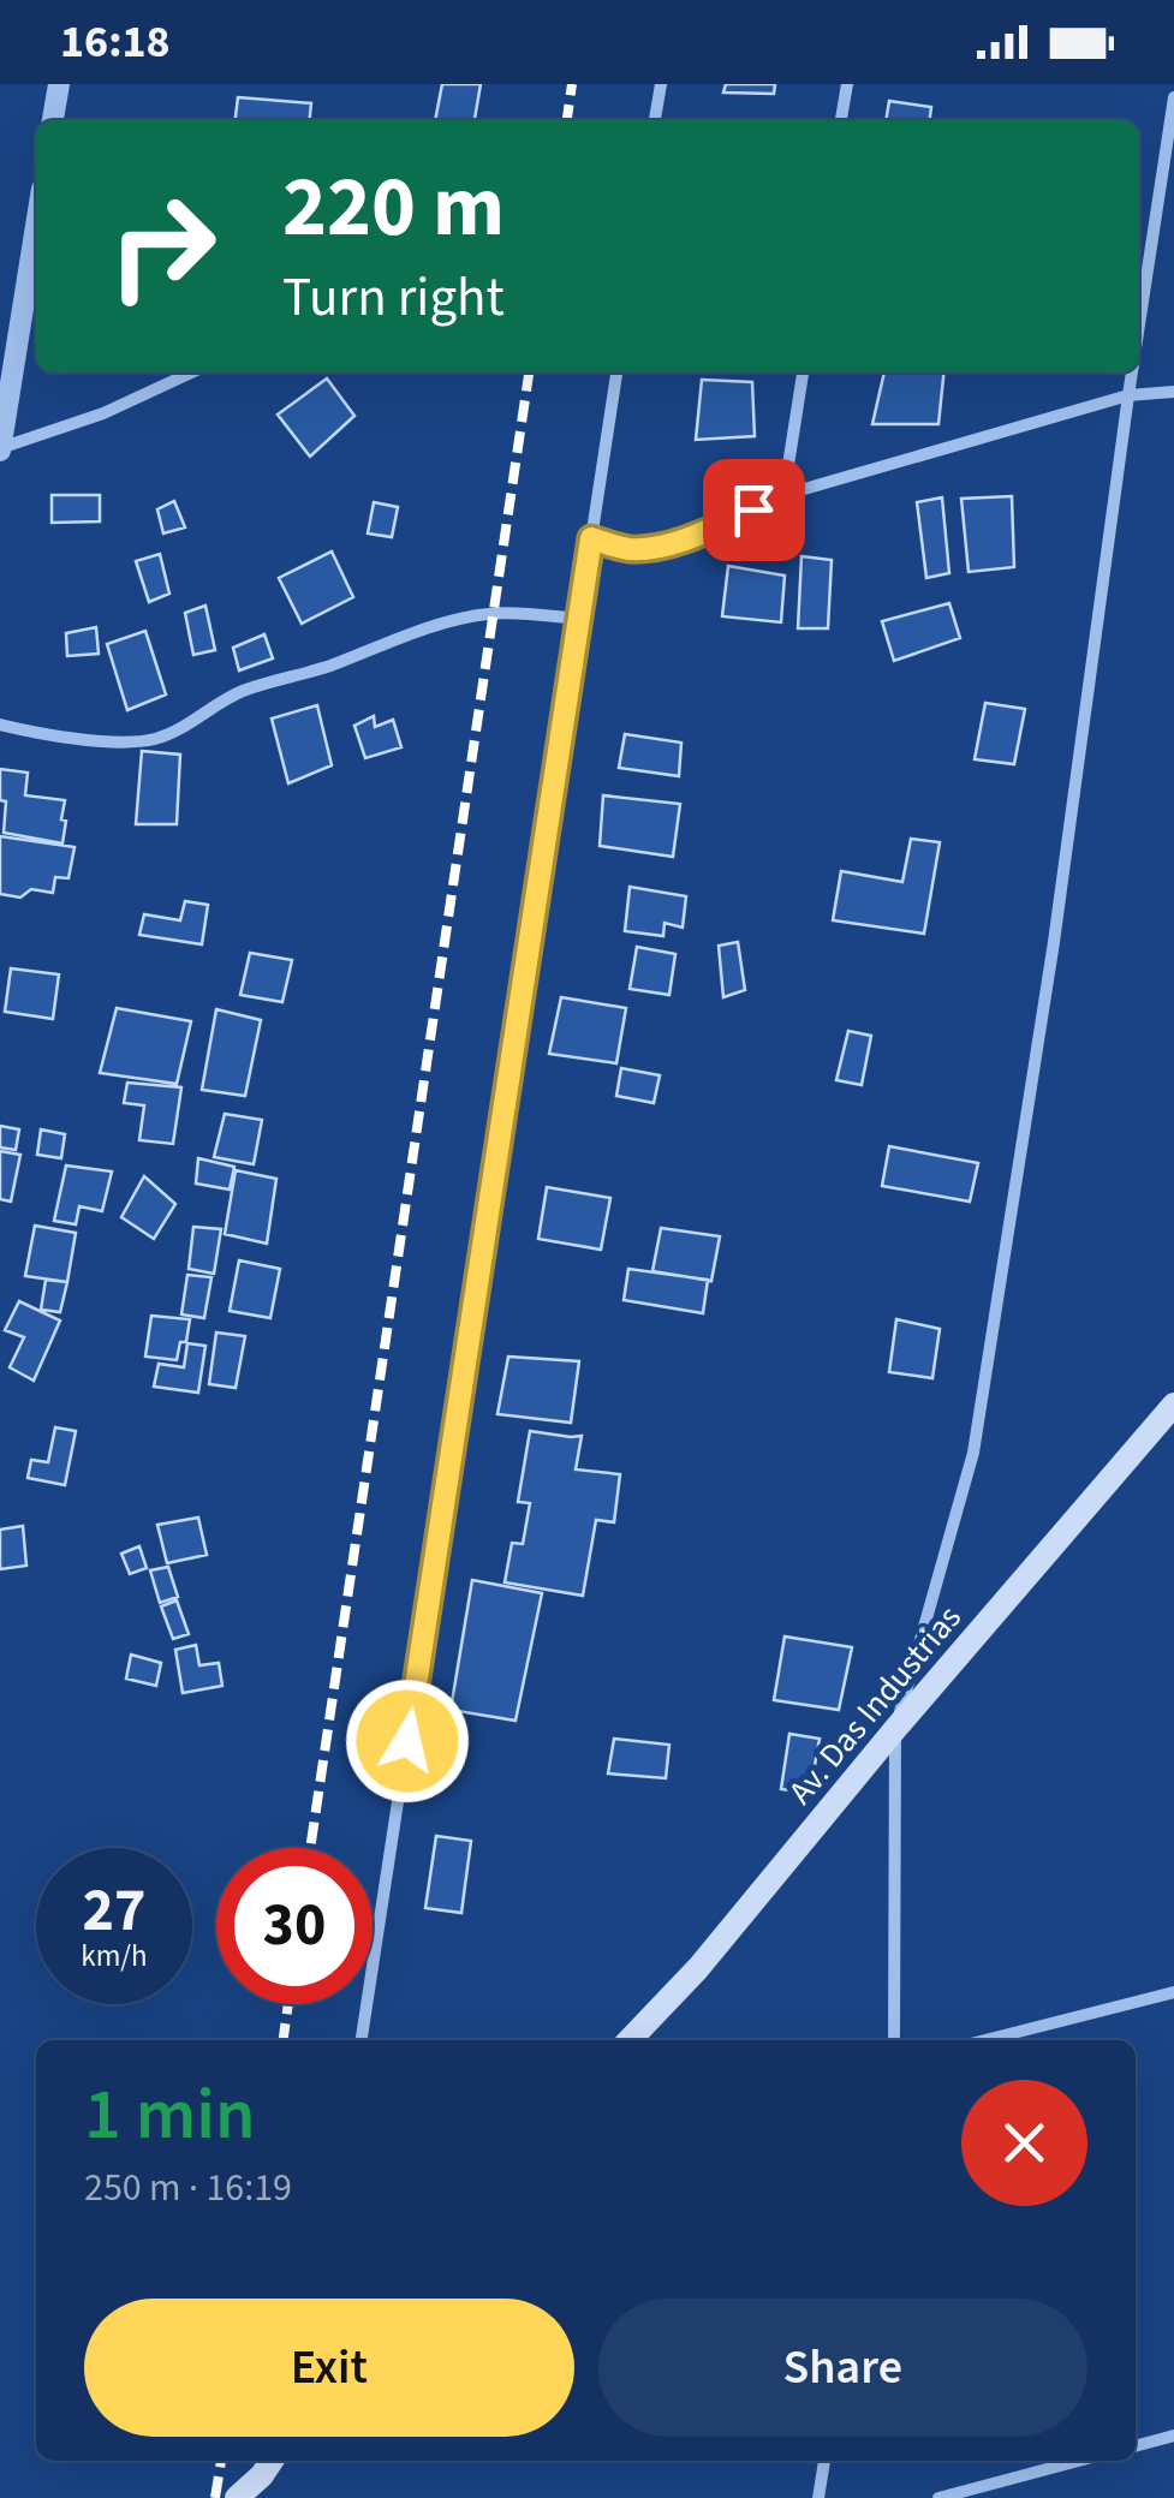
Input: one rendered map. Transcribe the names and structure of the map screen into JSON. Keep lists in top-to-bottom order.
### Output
{
  "streets": {
    "main road": ["Av. Das Industrias"]
  },
  "page": {
    "status": "16:18",
    "turn": ["220 m", "Turn right"],
    "speed": "27 km/h",
    "limit": "30",
    "heading": ["1 min", "250 m · 16:19"],
    "buttons": ["Exit", "Share"]
  }
}
